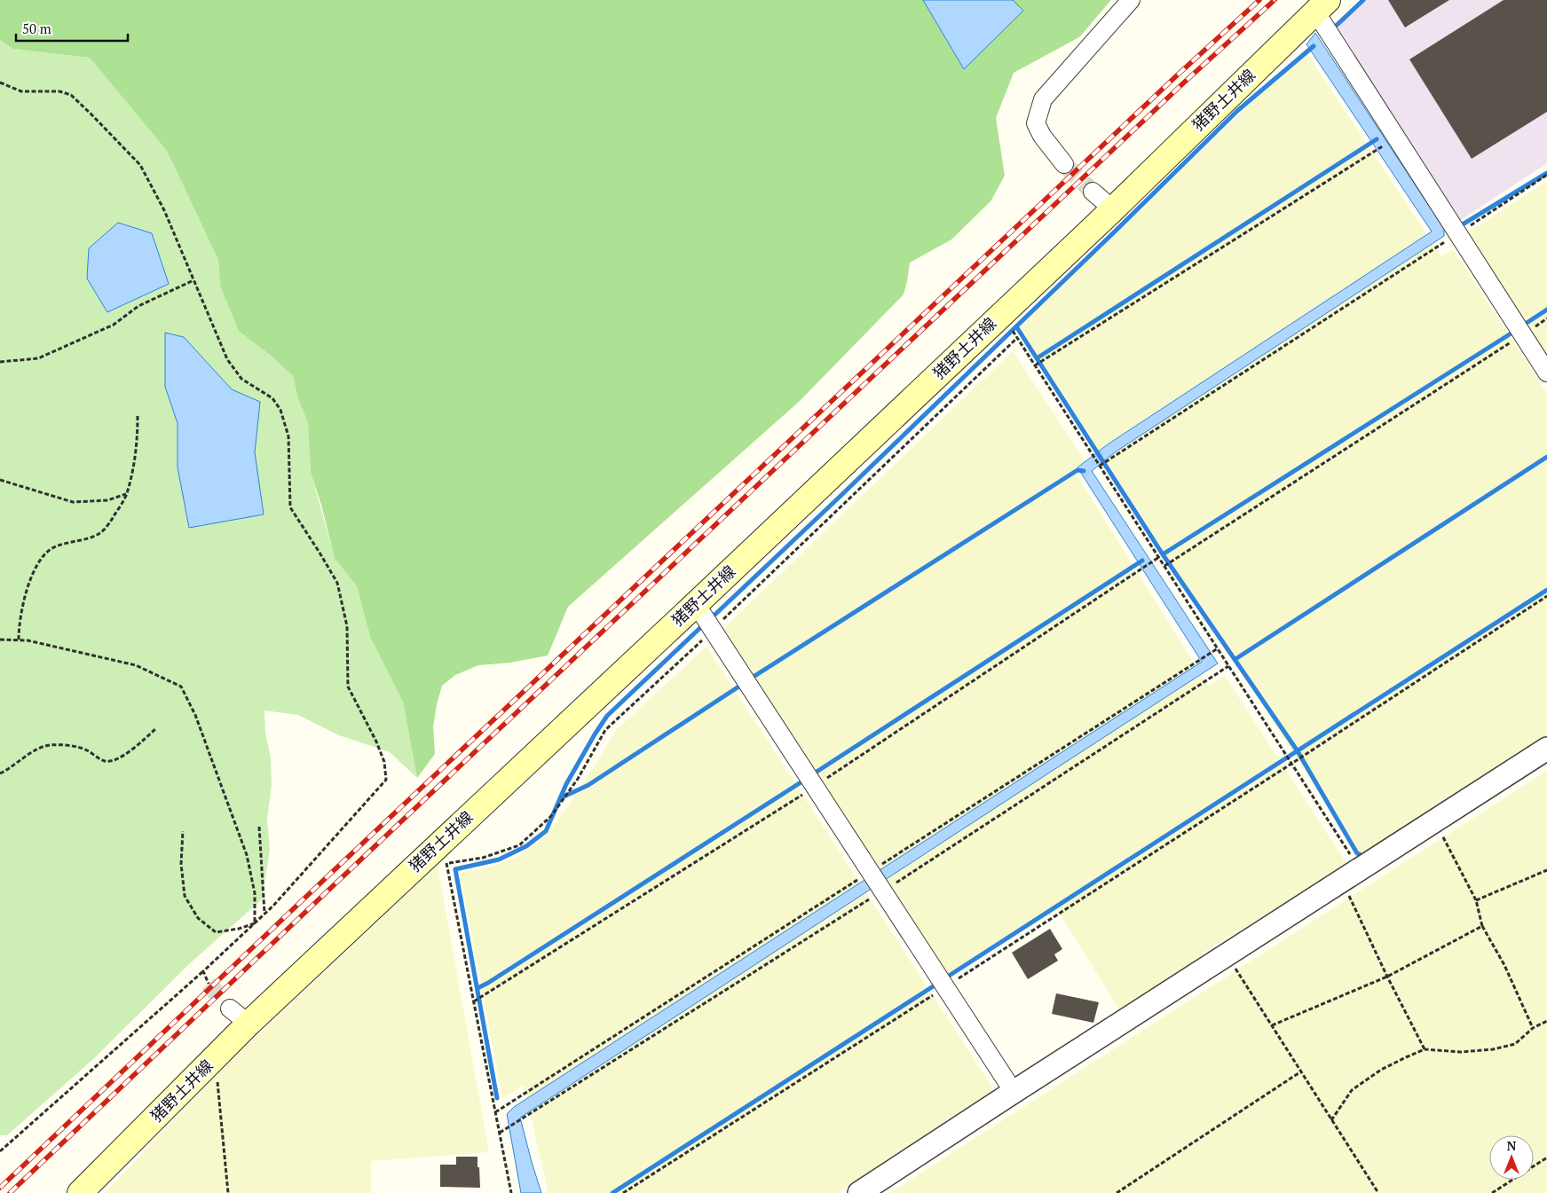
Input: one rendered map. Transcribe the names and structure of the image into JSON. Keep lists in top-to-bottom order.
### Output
{
  "streets": {
    "main road": ["猪野土井線"]
  },
  "scale_bar": "50 m",
  "north": "top"
}
